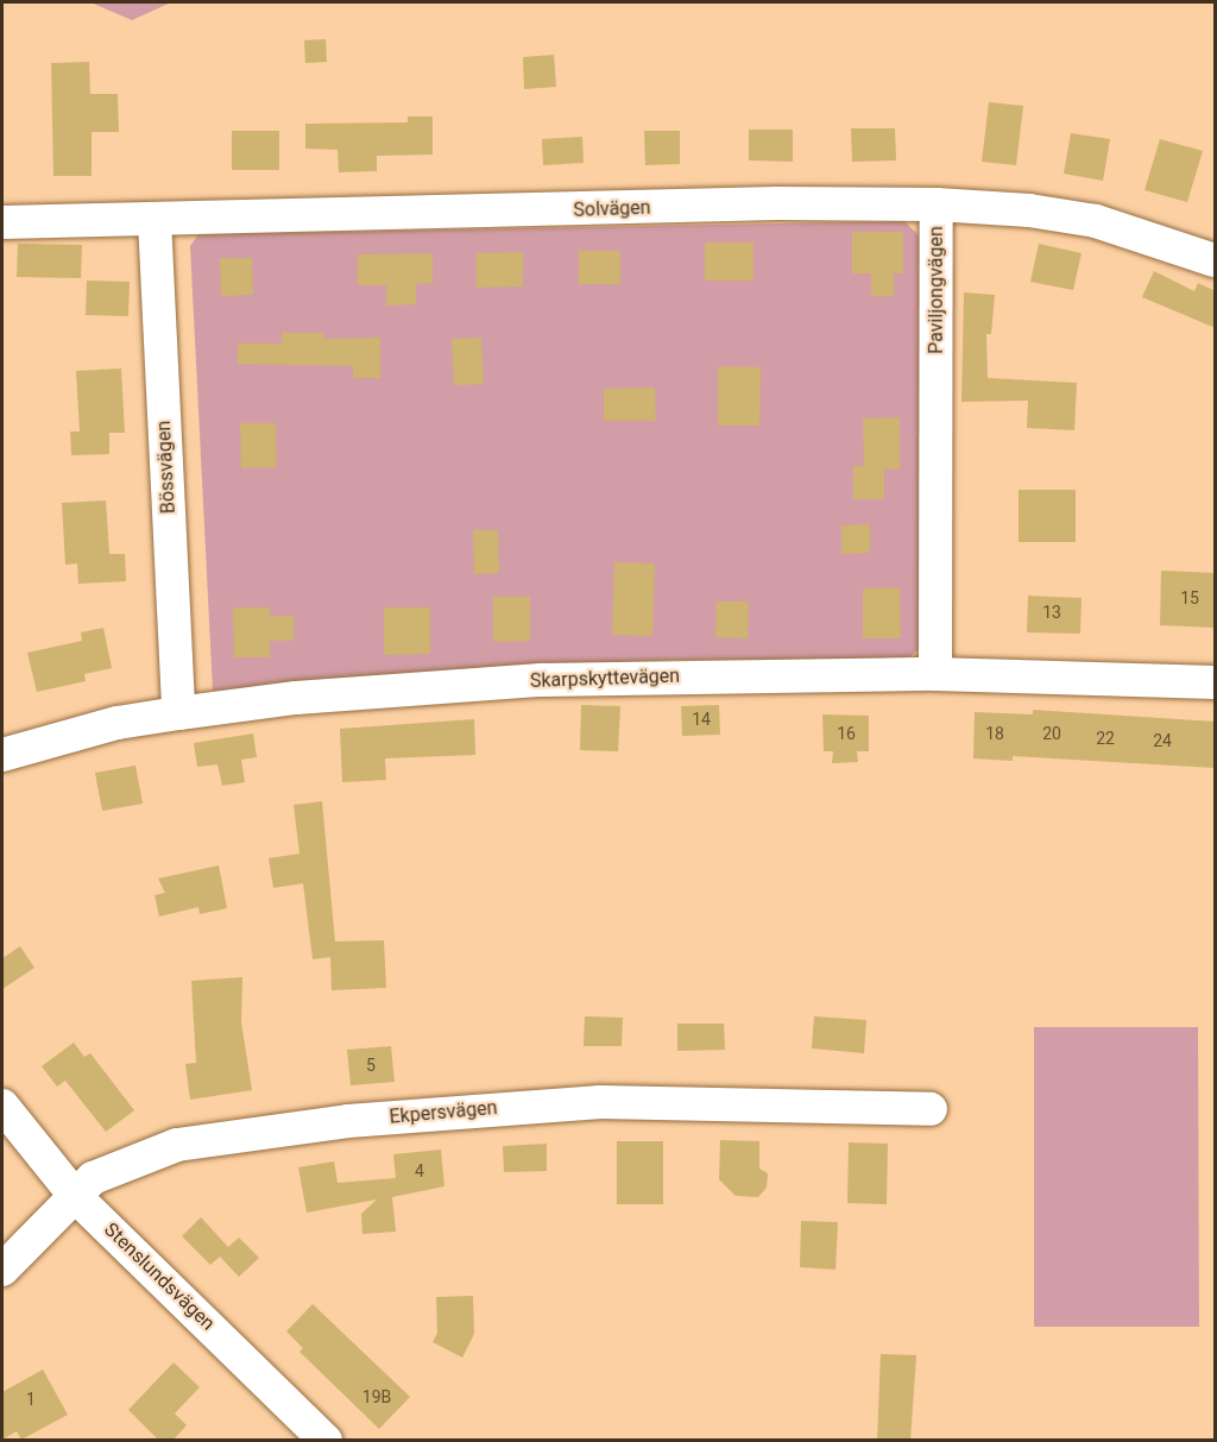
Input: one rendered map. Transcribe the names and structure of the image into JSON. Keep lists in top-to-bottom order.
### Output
{
  "streets": {
    "street": [
      "Solvägen",
      "Paviljongvägen",
      "Bössvägen",
      "Skarpskyttevägen",
      "Ekpersvägen",
      "Stenslundsvägen"
    ]
  },
  "crossings": [
    ["Solvägen", "Paviljongvägen"],
    ["Solvägen", "Bössvägen"],
    ["Paviljongvägen", "Skarpskyttevägen"],
    ["Bössvägen", "Skarpskyttevägen"],
    ["Ekpersvägen", "Stenslundsvägen"]
  ],
  "house_numbers": [
    "15",
    "13",
    "14",
    "16",
    "18",
    "20",
    "22",
    "24",
    "5",
    "4",
    "19B",
    "1"
  ]
}
